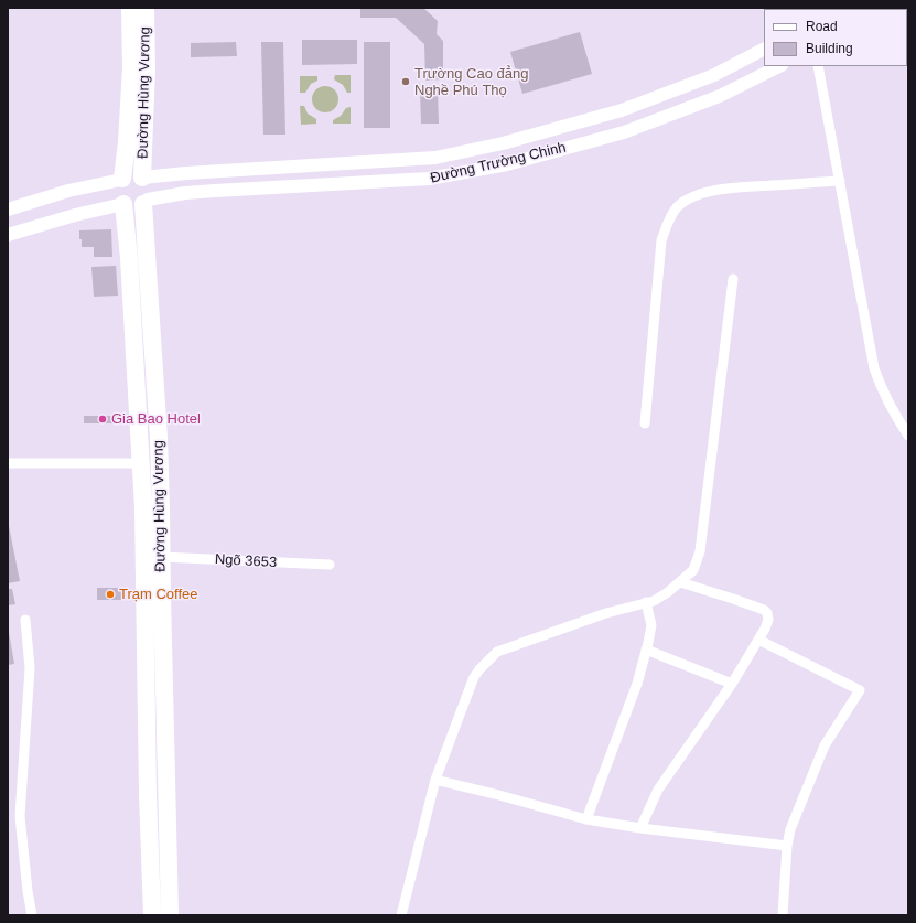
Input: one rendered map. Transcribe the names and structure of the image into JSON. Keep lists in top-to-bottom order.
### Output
{
  "streets": {
    "highway": ["Đường Hùng Vương"],
    "main road": ["Đường Trường Chinh"],
    "street": ["Ngõ 3653"]
  },
  "crossings": [
    ["Đường Hùng Vương", "Đường Trường Chinh"],
    ["Đường Hùng Vương", "Ngõ 3653"]
  ],
  "places": ["Trường Cao đẳng Nghề Phú Thọ", "Gia Bao Hotel", "Trạm Coffee"],
  "legend": ["Road", "Building"]
}
